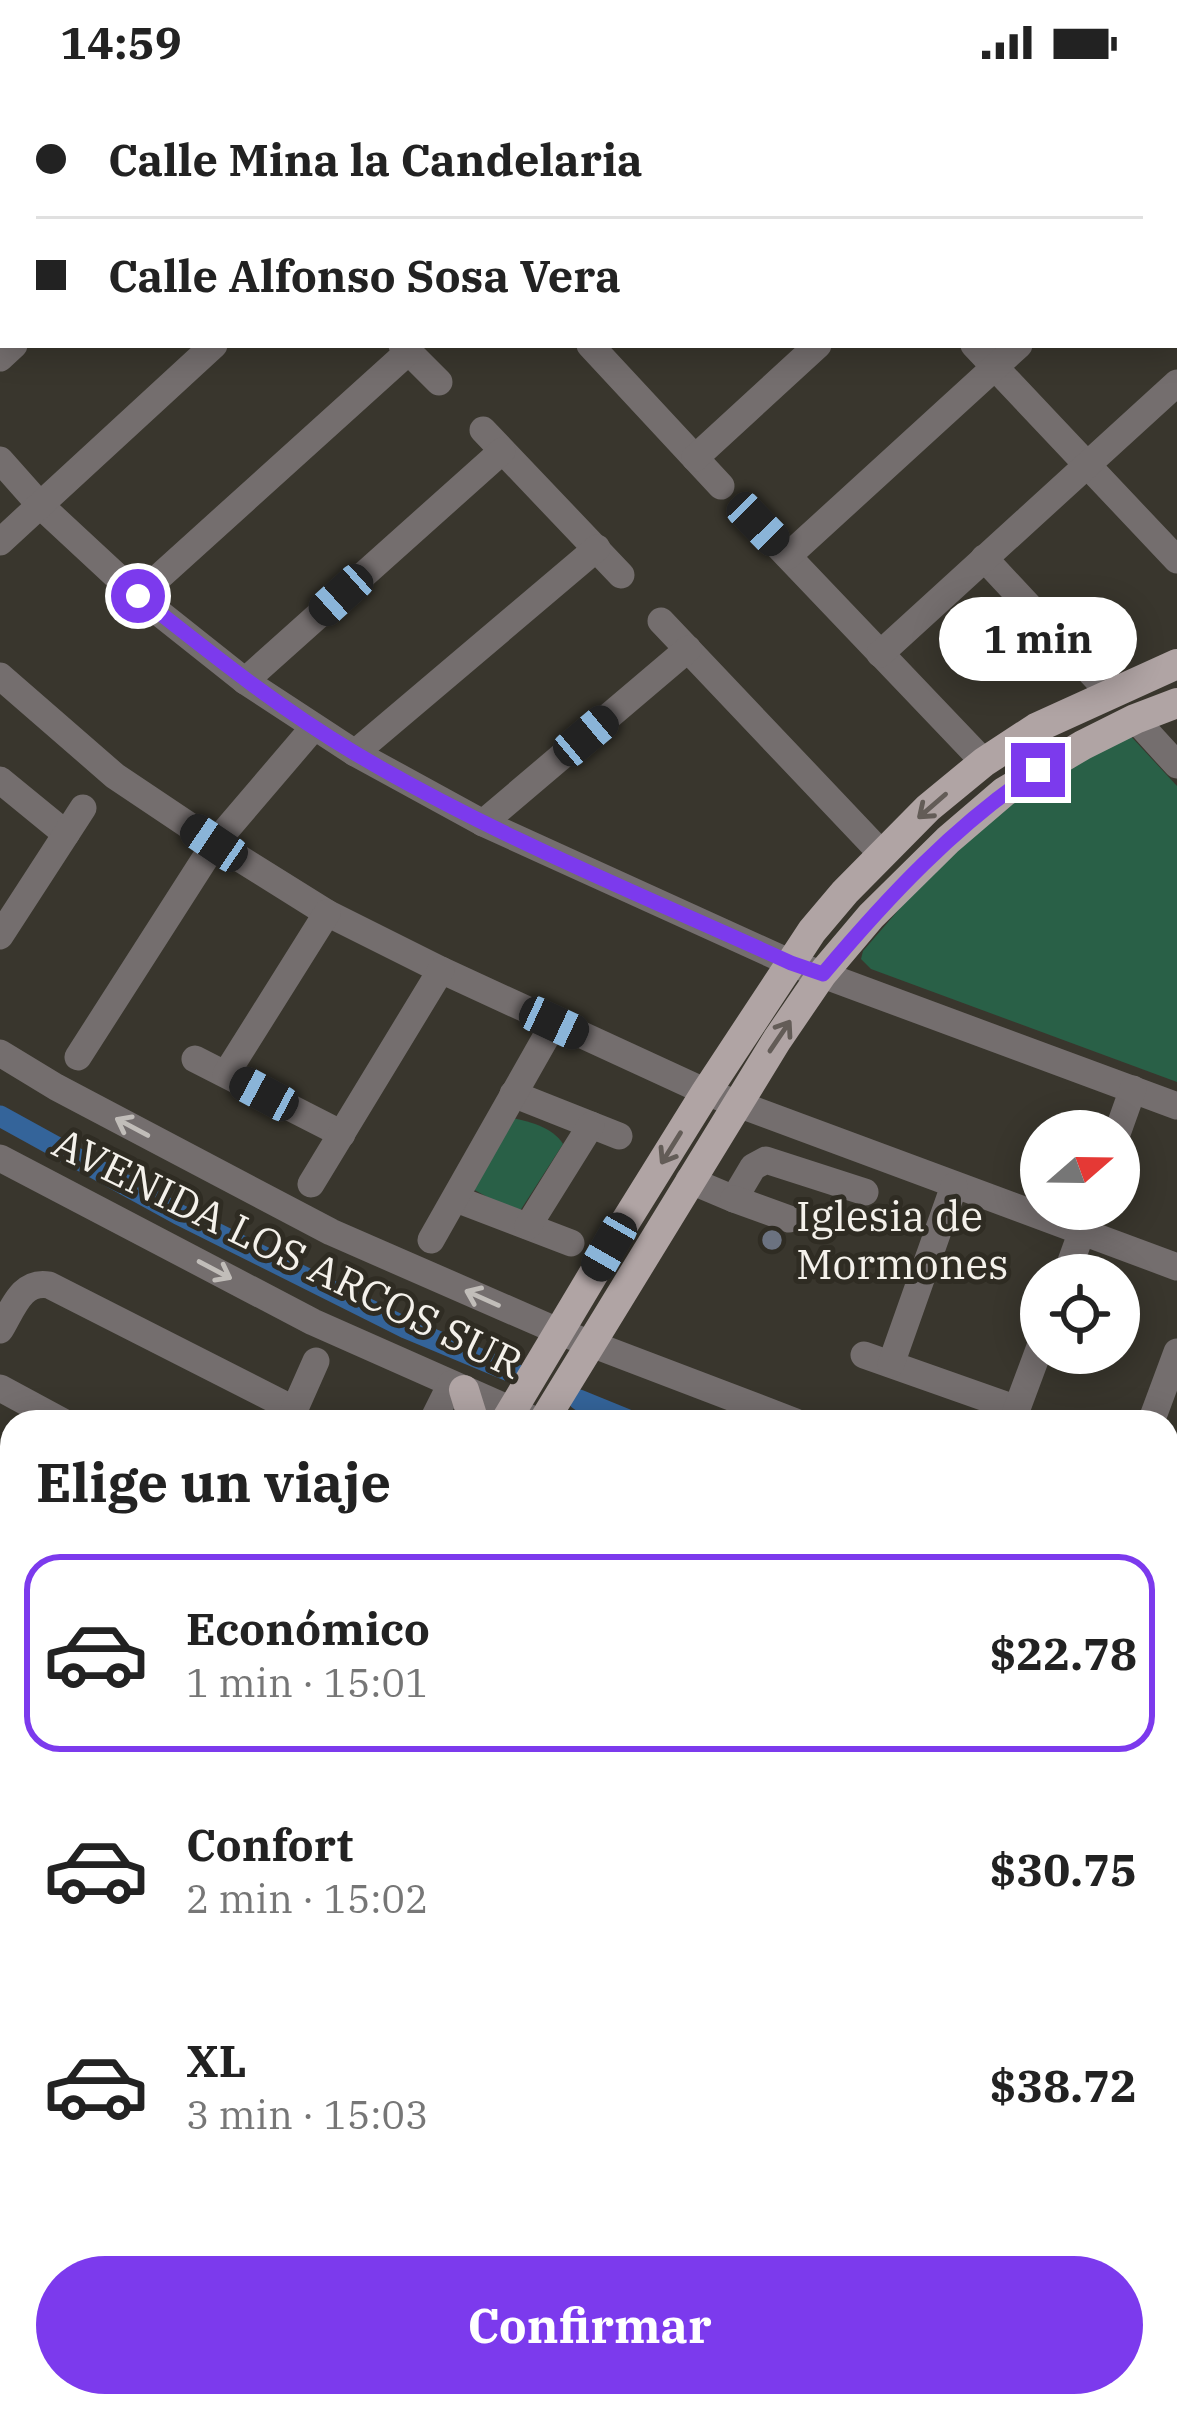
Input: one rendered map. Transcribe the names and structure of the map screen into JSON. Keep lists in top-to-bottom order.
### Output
{
  "streets": {
    "street": ["AVENIDA LOS ARCOS SUR"]
  },
  "places": ["Iglesia de Mormones"],
  "north": "right",
  "page": {
    "status": "14:59",
    "banner": ["Calle Mina la Candelaria", "Calle Alfonso Sosa Vera"],
    "bubble": "1 min",
    "heading": "Elige un viaje",
    "list": [
      {
        "name": "Económico",
        "note": "1 min · 15:01",
        "value": "$22.78"
      },
      {
        "name": "Confort",
        "note": "2 min · 15:02",
        "value": "$30.75"
      },
      {
        "name": "XL",
        "note": "3 min · 15:03",
        "value": "$38.72"
      }
    ],
    "buttons": "Confirmar"
  }
}
